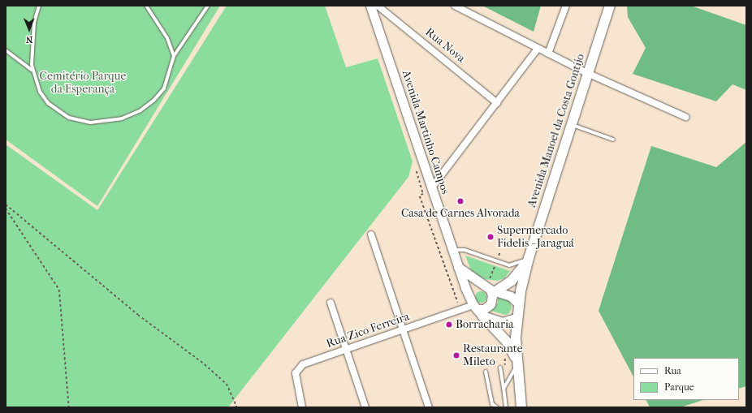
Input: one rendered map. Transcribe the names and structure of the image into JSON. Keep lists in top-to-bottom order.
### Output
{
  "streets": {
    "main road": ["Avenida Manoel da Costa Gontijo", "Avenida Martinho Campos"],
    "street": ["Rua Nova", "Rua Zico Ferreira"]
  },
  "crossings": [
    ["Avenida Martinho Campos", "Rua Zico Ferreira"]
  ],
  "parks": ["Cemitério Parque da Esperança"],
  "places": [
    "Casa de Carnes Alvorada",
    "Supermercado Fidelis - Jaraguá",
    "Borracharia",
    "Restaurante Mileto"
  ],
  "legend": ["Rua", "Parque"],
  "north": "bottom"
}
